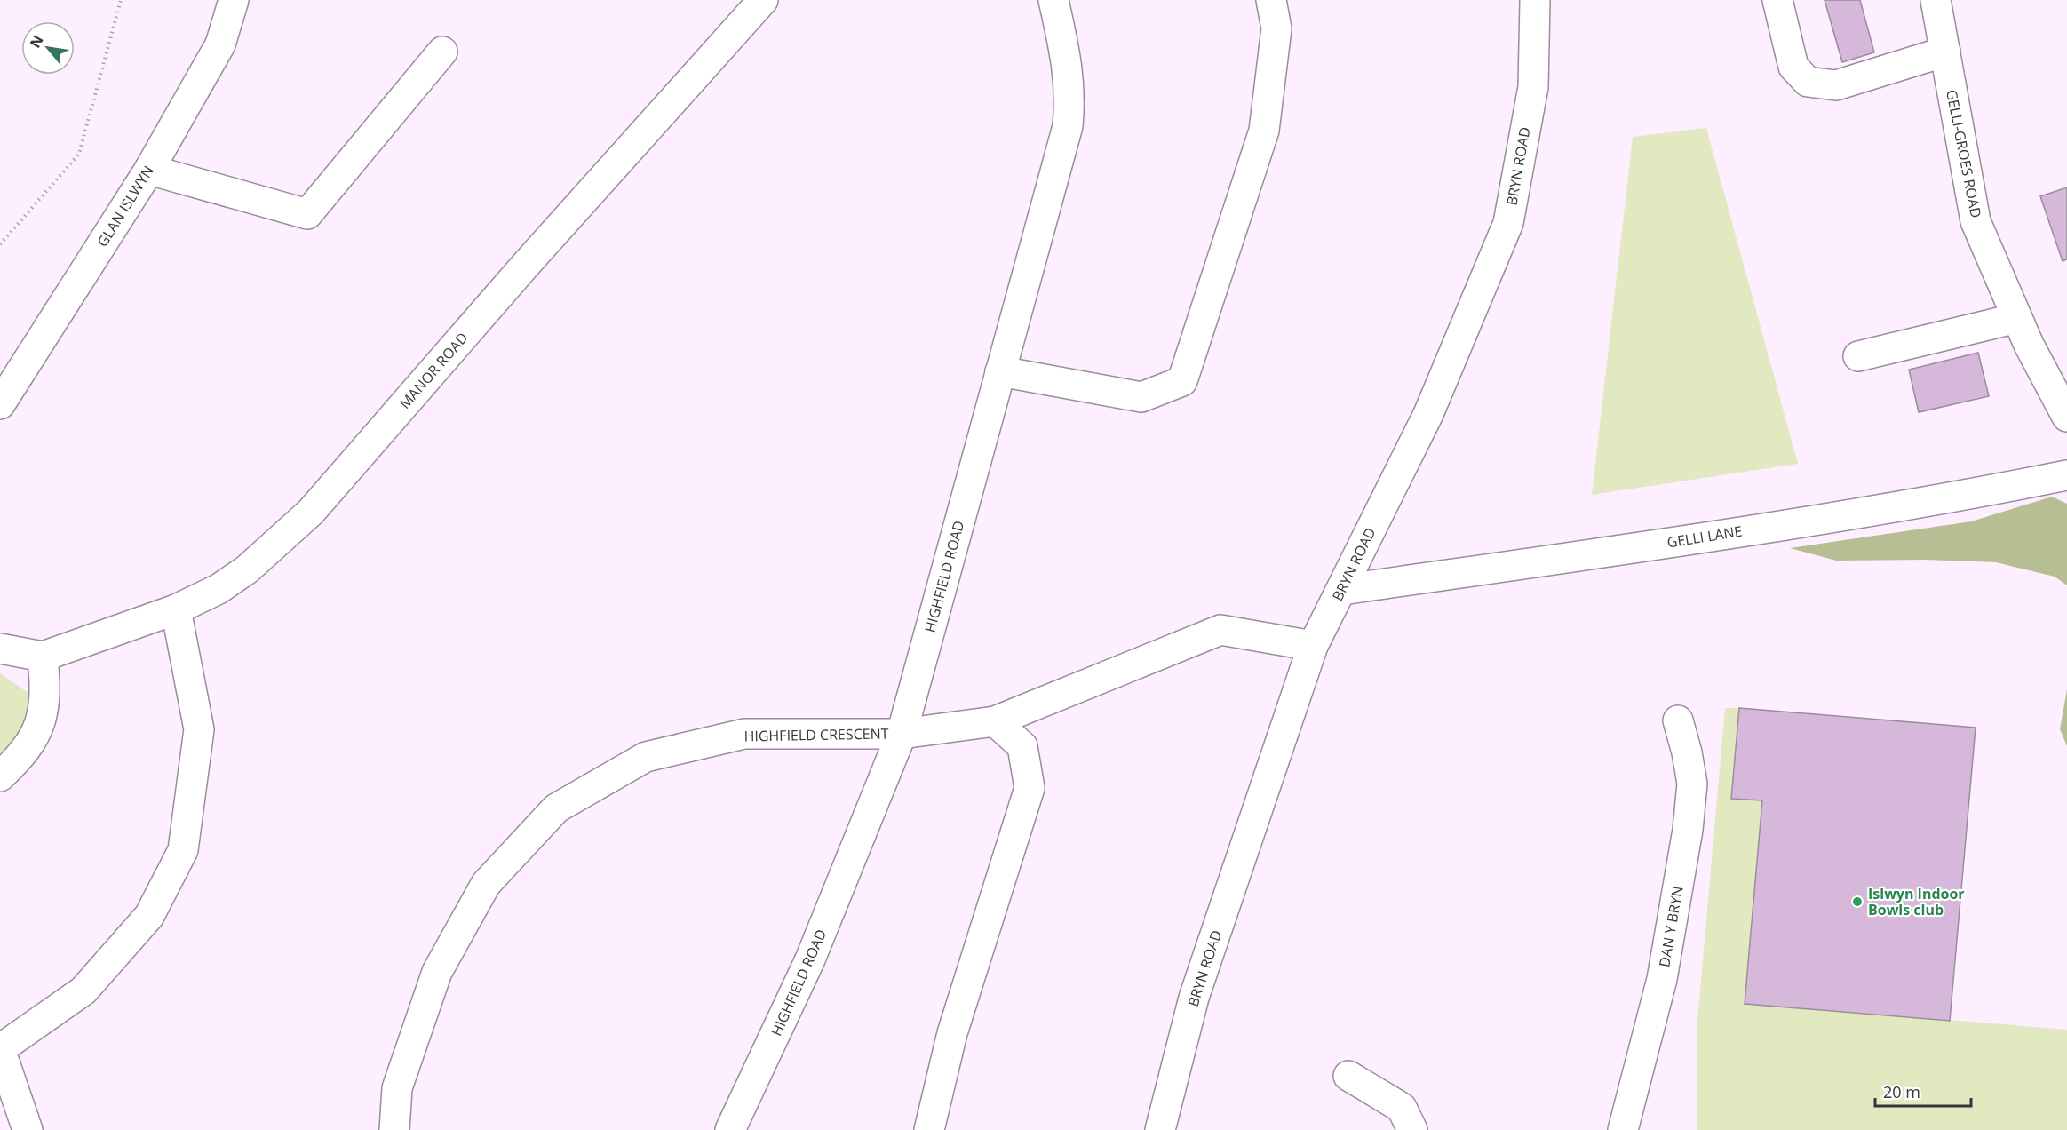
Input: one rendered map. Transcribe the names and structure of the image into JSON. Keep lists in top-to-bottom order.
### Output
{
  "streets": {
    "street": [
      "GELLI-GROES ROAD",
      "BRYN ROAD",
      "GLAN ISLWYN",
      "MANOR ROAD",
      "GELLI LANE",
      "HIGHFIELD ROAD",
      "HIGHFIELD CRESCENT",
      "DAN Y BRYN"
    ]
  },
  "crossings": [
    ["BRYN ROAD", "GELLI LANE"],
    ["BRYN ROAD", "HIGHFIELD CRESCENT"],
    ["HIGHFIELD ROAD", "HIGHFIELD CRESCENT"]
  ],
  "places": ["Islwyn Indoor Bowls club"],
  "scale_bar": "20 m",
  "north": "top left"
}
